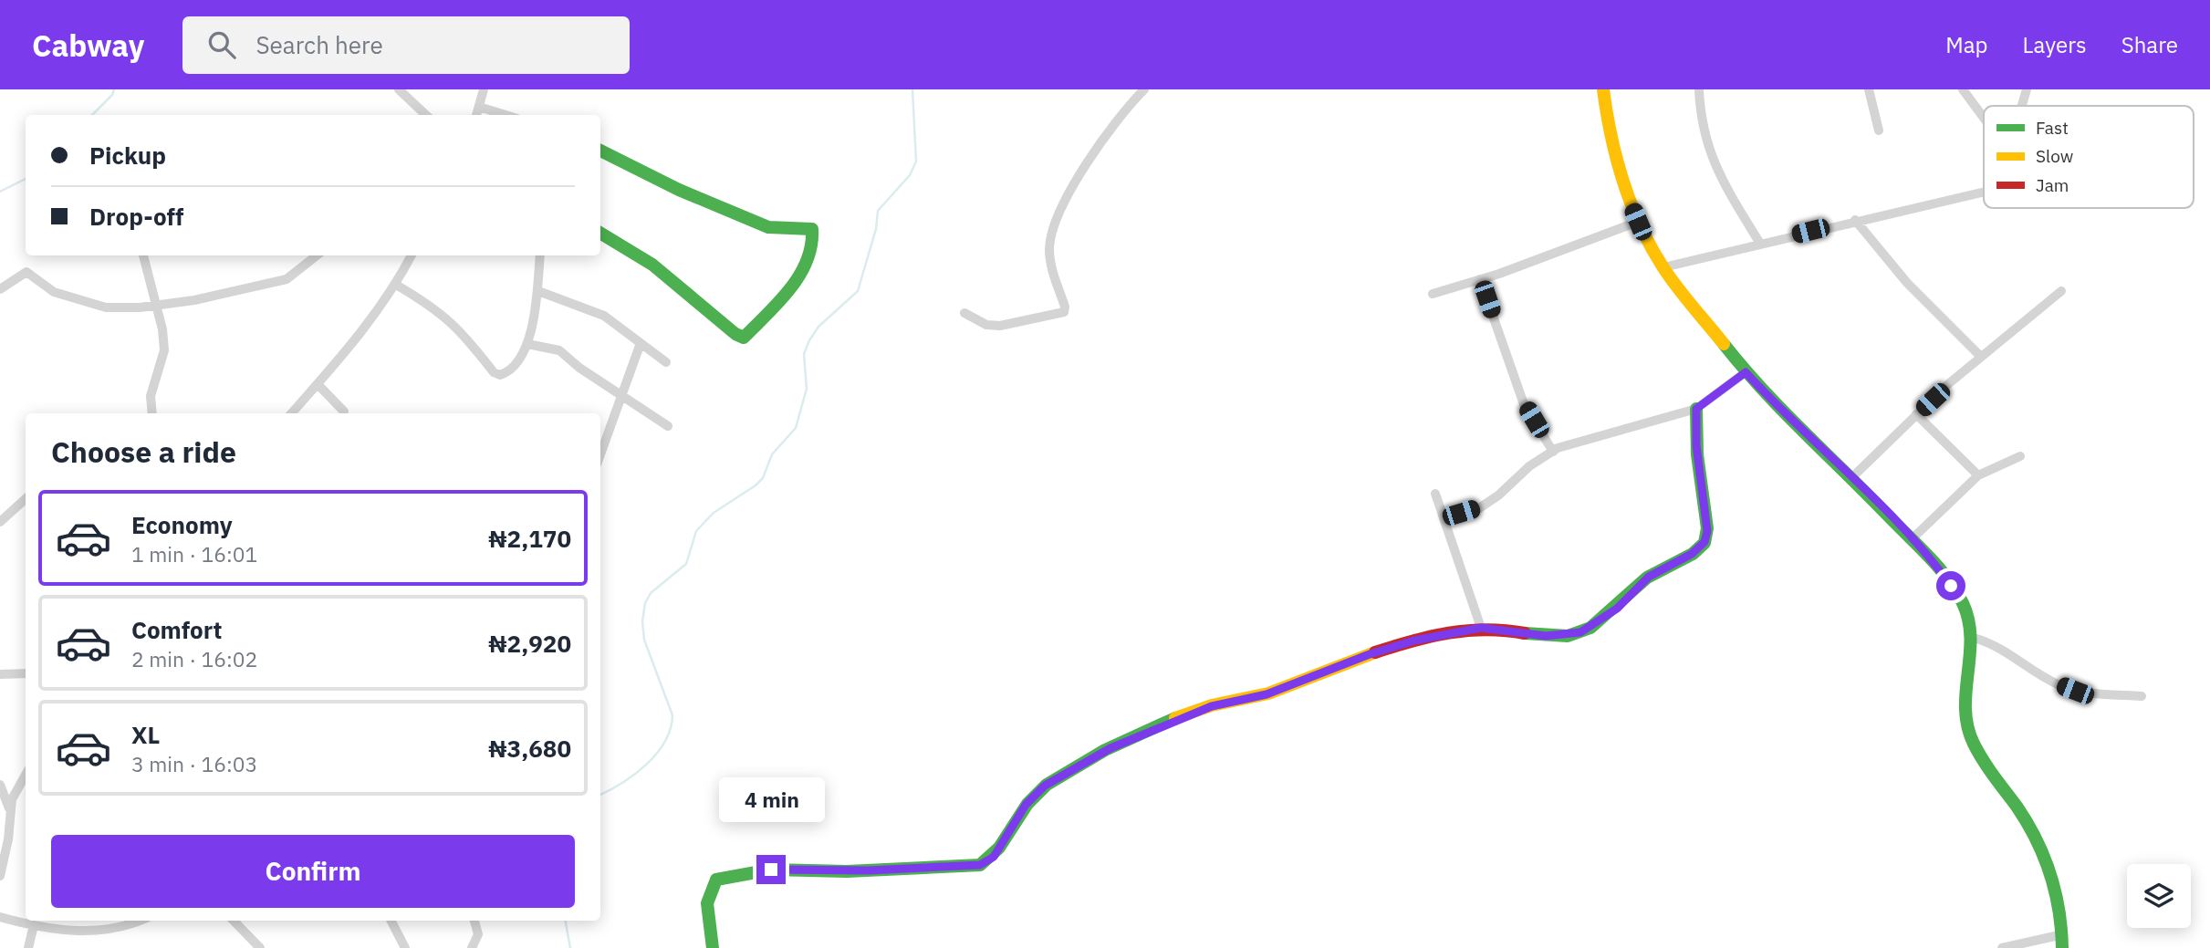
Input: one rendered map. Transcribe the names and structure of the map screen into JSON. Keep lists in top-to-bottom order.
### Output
{
  "legend": ["Fast", "Slow", "Jam"],
  "page": {
    "header": "Cabway",
    "search": "Search here",
    "nav": ["Map", "Layers", "Share"],
    "banner": ["Pickup", "Drop-off"],
    "heading": "Choose a ride",
    "list": [
      {
        "name": "Economy",
        "note": "1 min · 16:01",
        "value": "₦2,170"
      },
      {
        "name": "Comfort",
        "note": "2 min · 16:02",
        "value": "₦2,920"
      },
      {
        "name": "XL",
        "note": "3 min · 16:03",
        "value": "₦3,680"
      }
    ],
    "bubble": "4 min",
    "buttons": "Confirm"
  }
}
